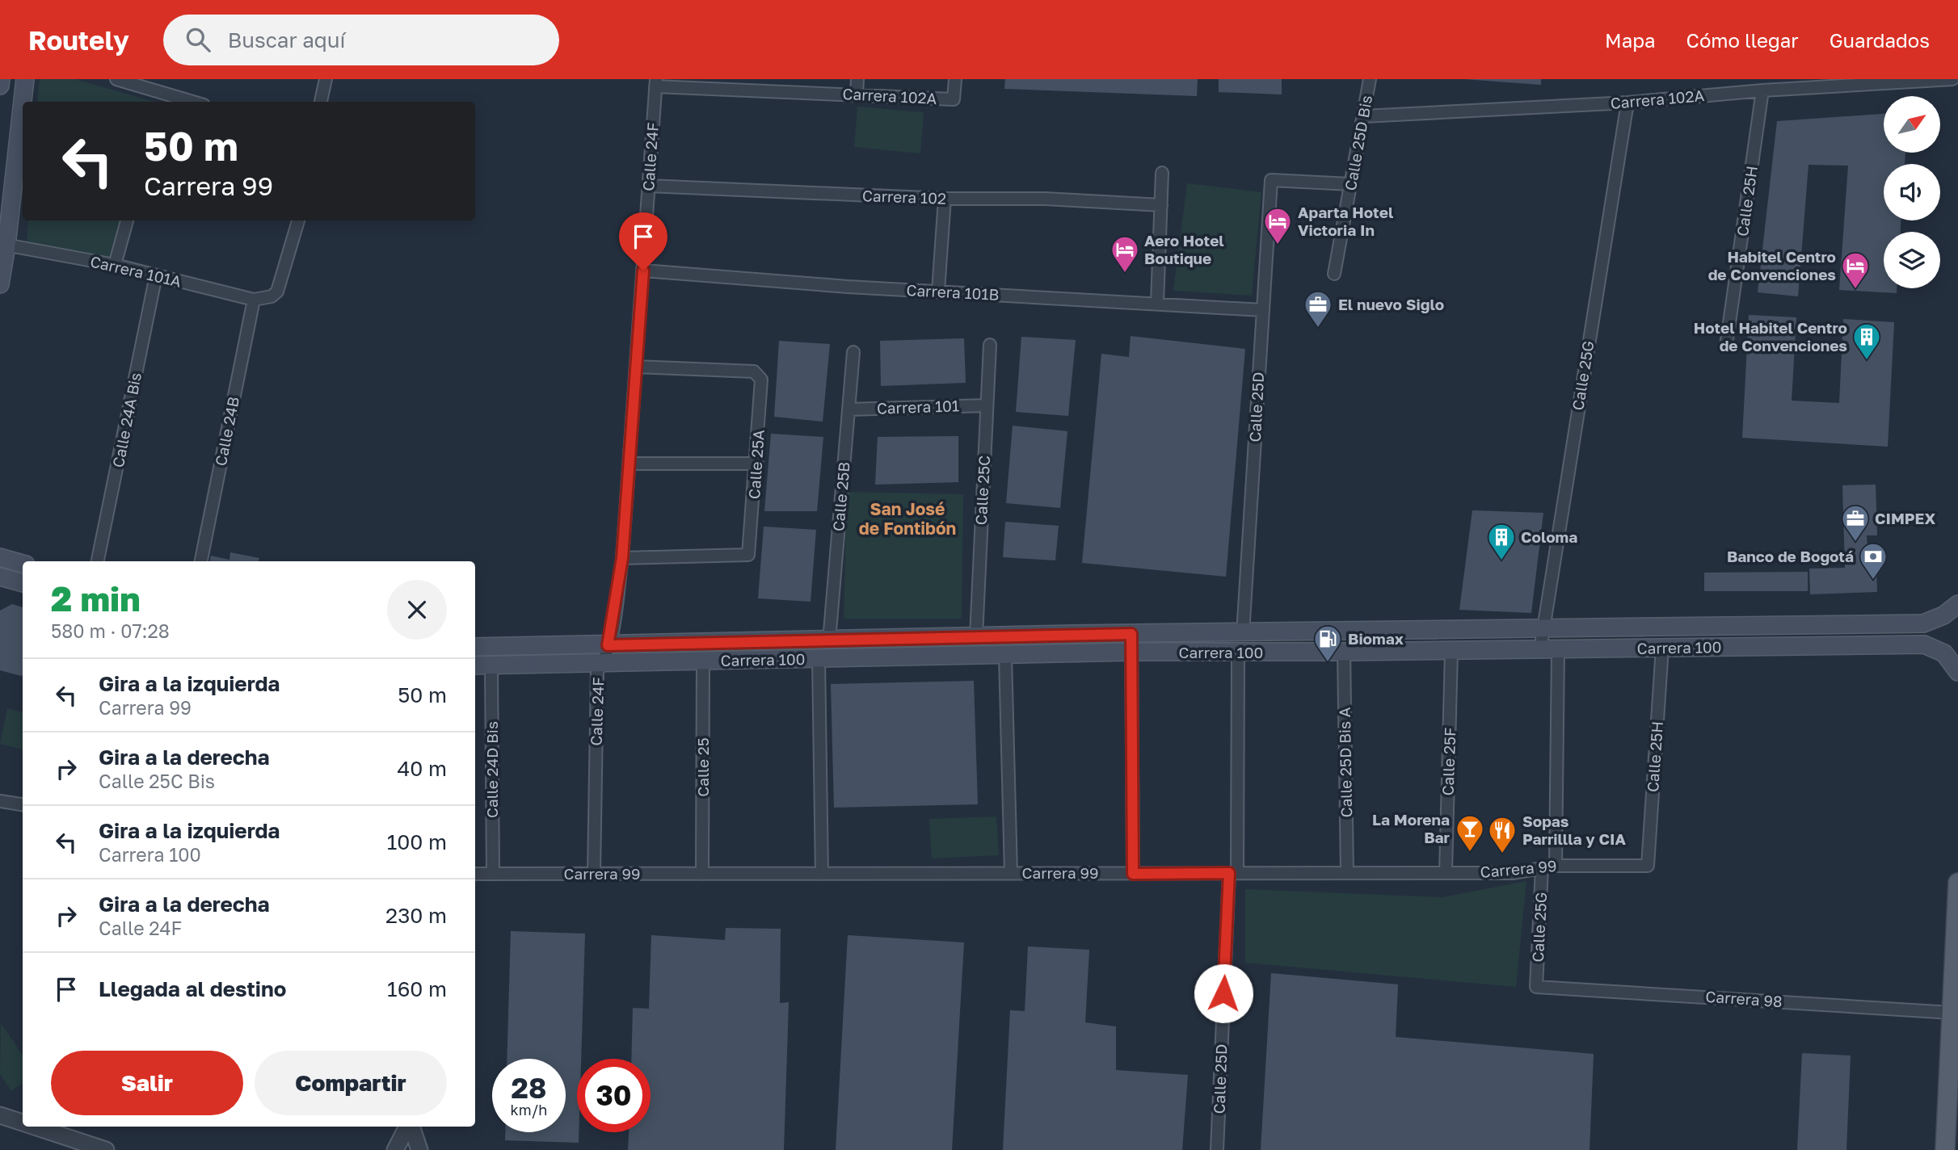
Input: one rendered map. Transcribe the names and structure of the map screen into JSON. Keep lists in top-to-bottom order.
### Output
{
  "streets": {
    "main road": ["Carrera 100"],
    "street": [
      "Carrera 102A",
      "Calle 25D Bis",
      "Calle 24F",
      "Carrera 102",
      "Calle 25H",
      "Carrera 101A",
      "Carrera 101B",
      "Calle 25G",
      "Carrera 101",
      "Calle 25D",
      "Calle 24A Bis",
      "Calle 24B",
      "Calle 25A",
      "Calle 25C",
      "Calle 25B",
      "Calle 25F",
      "Calle 25D Bis A",
      "Calle 25",
      "Calle 24D Bis",
      "Carrera 99",
      "Carrera 98"
    ]
  },
  "crossings": [
    ["Carrera 102A", "Calle 25D Bis"],
    ["Carrera 102A", "Calle 24F"],
    ["Carrera 102A", "Calle 25H"],
    ["Carrera 102A", "Calle 25G"],
    ["Calle 25D Bis", "Calle 25D"],
    ["Calle 24F", "Carrera 102"],
    ["Calle 24F", "Carrera 101B"],
    ["Calle 24F", "Calle 25A"],
    ["Calle 24F", "Carrera 100"],
    ["Calle 24F", "Carrera 99"],
    ["Calle 25H", "Carrera 100"],
    ["Calle 25H", "Carrera 99"],
    ["Carrera 101A", "Calle 24A Bis"],
    ["Carrera 101A", "Calle 24B"],
    ["Carrera 101B", "Calle 25D"],
    ["Calle 25G", "Carrera 100"],
    ["Calle 25G", "Carrera 99"],
    ["Calle 25G", "Carrera 98"],
    ["Carrera 101", "Calle 25C"],
    ["Carrera 101", "Calle 25B"],
    ["Calle 25D", "Carrera 100"],
    ["Calle 25D", "Carrera 99"],
    ["Calle 25C", "Carrera 100"],
    ["Calle 25B", "Carrera 100"],
    ["Carrera 100", "Calle 25F"],
    ["Carrera 100", "Calle 25D Bis A"],
    ["Carrera 100", "Calle 25"],
    ["Carrera 100", "Calle 24D Bis"],
    ["Calle 25F", "Carrera 99"],
    ["Calle 25D Bis A", "Carrera 99"],
    ["Calle 25", "Carrera 99"],
    ["Calle 24D Bis", "Carrera 99"]
  ],
  "districts": ["San José de Fontibón"],
  "places": {
    "hotel": ["Aparta Hotel Victoria In", "Aero Hotel Boutique", "Habitel Centro de Convenciones"],
    "office": ["El nuevo Siglo", "CIMPEX"],
    "building": ["Hotel Habitel Centro de Convenciones", "Coloma"],
    "bank": ["Banco de Bogotá"],
    "fuel station": ["Biomax"],
    "bar": ["La Morena Bar"],
    "restaurant": ["Sopas Parrillla y CIA"]
  },
  "north": "top right",
  "page": {
    "header": "Routely",
    "search": "Buscar aquí",
    "nav": ["Mapa", "Cómo llegar", "Guardados"],
    "turn": ["50 m", "Carrera 99"],
    "heading": ["2 min", "580 m · 07:28"],
    "list": [
      {
        "name": "Gira a la izquierda",
        "note": "Carrera 99",
        "value": "50 m"
      },
      {
        "name": "Gira a la derecha",
        "note": "Calle 25C Bis",
        "value": "40 m"
      },
      {
        "name": "Gira a la izquierda",
        "note": "Carrera 100",
        "value": "100 m"
      },
      {
        "name": "Gira a la derecha",
        "note": "Calle 24F",
        "value": "230 m"
      },
      {
        "name": "Llegada al destino",
        "value": "160 m"
      }
    ],
    "buttons": ["Salir", "Compartir"],
    "speed": "28 km/h",
    "limit": "30"
  }
}
